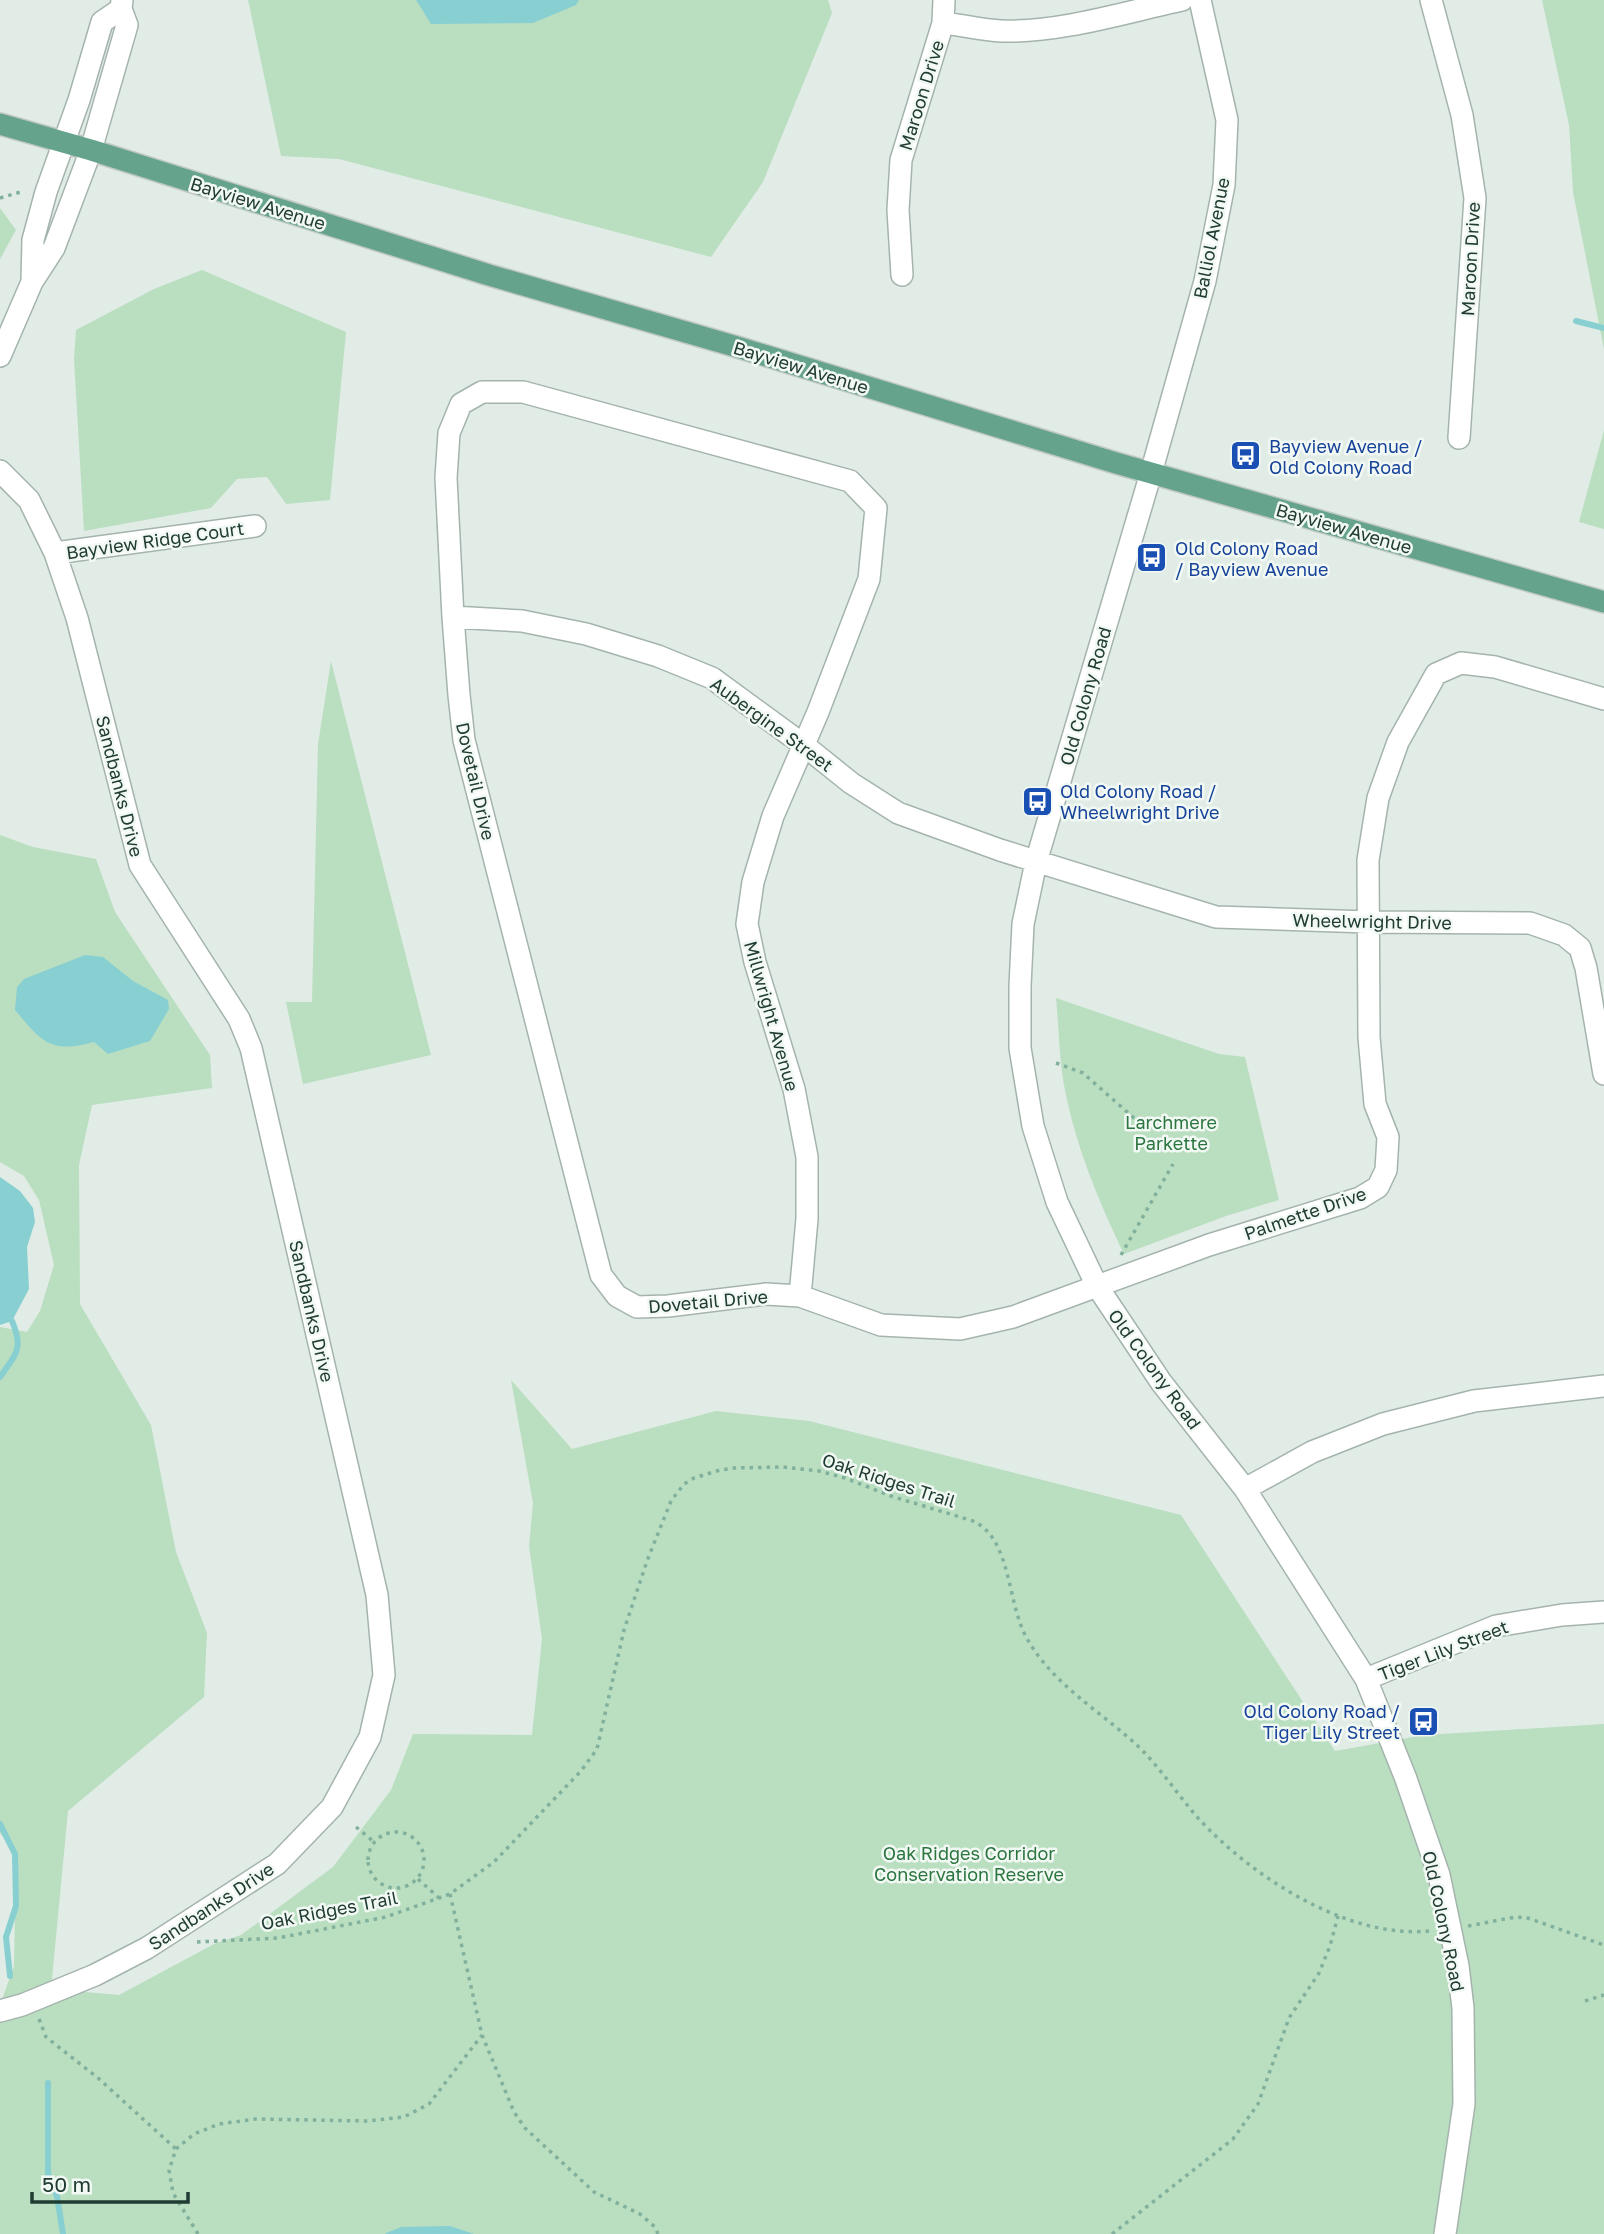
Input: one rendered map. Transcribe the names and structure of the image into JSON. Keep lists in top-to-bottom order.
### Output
{
  "streets": {
    "main road": ["Bayview Avenue"],
    "street": [
      "Maroon Drive",
      "Balliol Avenue",
      "Bayview Ridge Court",
      "Old Colony Road",
      "Aubergine Street",
      "Dovetail Drive",
      "Sandbanks Drive",
      "Wheelwright Drive",
      "Millwright Avenue",
      "Palmette Drive",
      "Tiger Lily Street"
    ],
    "path": ["Oak Ridges Trail"]
  },
  "crossings": [
    ["Bayview Avenue", "Balliol Avenue"],
    ["Bayview Avenue", "Old Colony Road"],
    ["Balliol Avenue", "Old Colony Road"],
    ["Bayview Ridge Court", "Sandbanks Drive"],
    ["Old Colony Road", "Aubergine Street"],
    ["Old Colony Road", "Dovetail Drive"],
    ["Old Colony Road", "Wheelwright Drive"],
    ["Old Colony Road", "Palmette Drive"],
    ["Old Colony Road", "Oak Ridges Trail"],
    ["Old Colony Road", "Tiger Lily Street"],
    ["Aubergine Street", "Dovetail Drive"],
    ["Aubergine Street", "Wheelwright Drive"],
    ["Aubergine Street", "Millwright Avenue"],
    ["Dovetail Drive", "Millwright Avenue"],
    ["Dovetail Drive", "Palmette Drive"],
    ["Wheelwright Drive", "Palmette Drive"]
  ],
  "parks": ["Larchmere Parkette", "Oak Ridges Corridor Conservation Reserve"],
  "places": {
    "bus stop": [
      "Bayview Avenue / Old Colony Road",
      "Old Colony Road / Bayview Avenue",
      "Old Colony Road / Wheelwright Drive",
      "Old Colony Road / Tiger Lily Street"
    ]
  },
  "scale_bar": "50 m"
}
